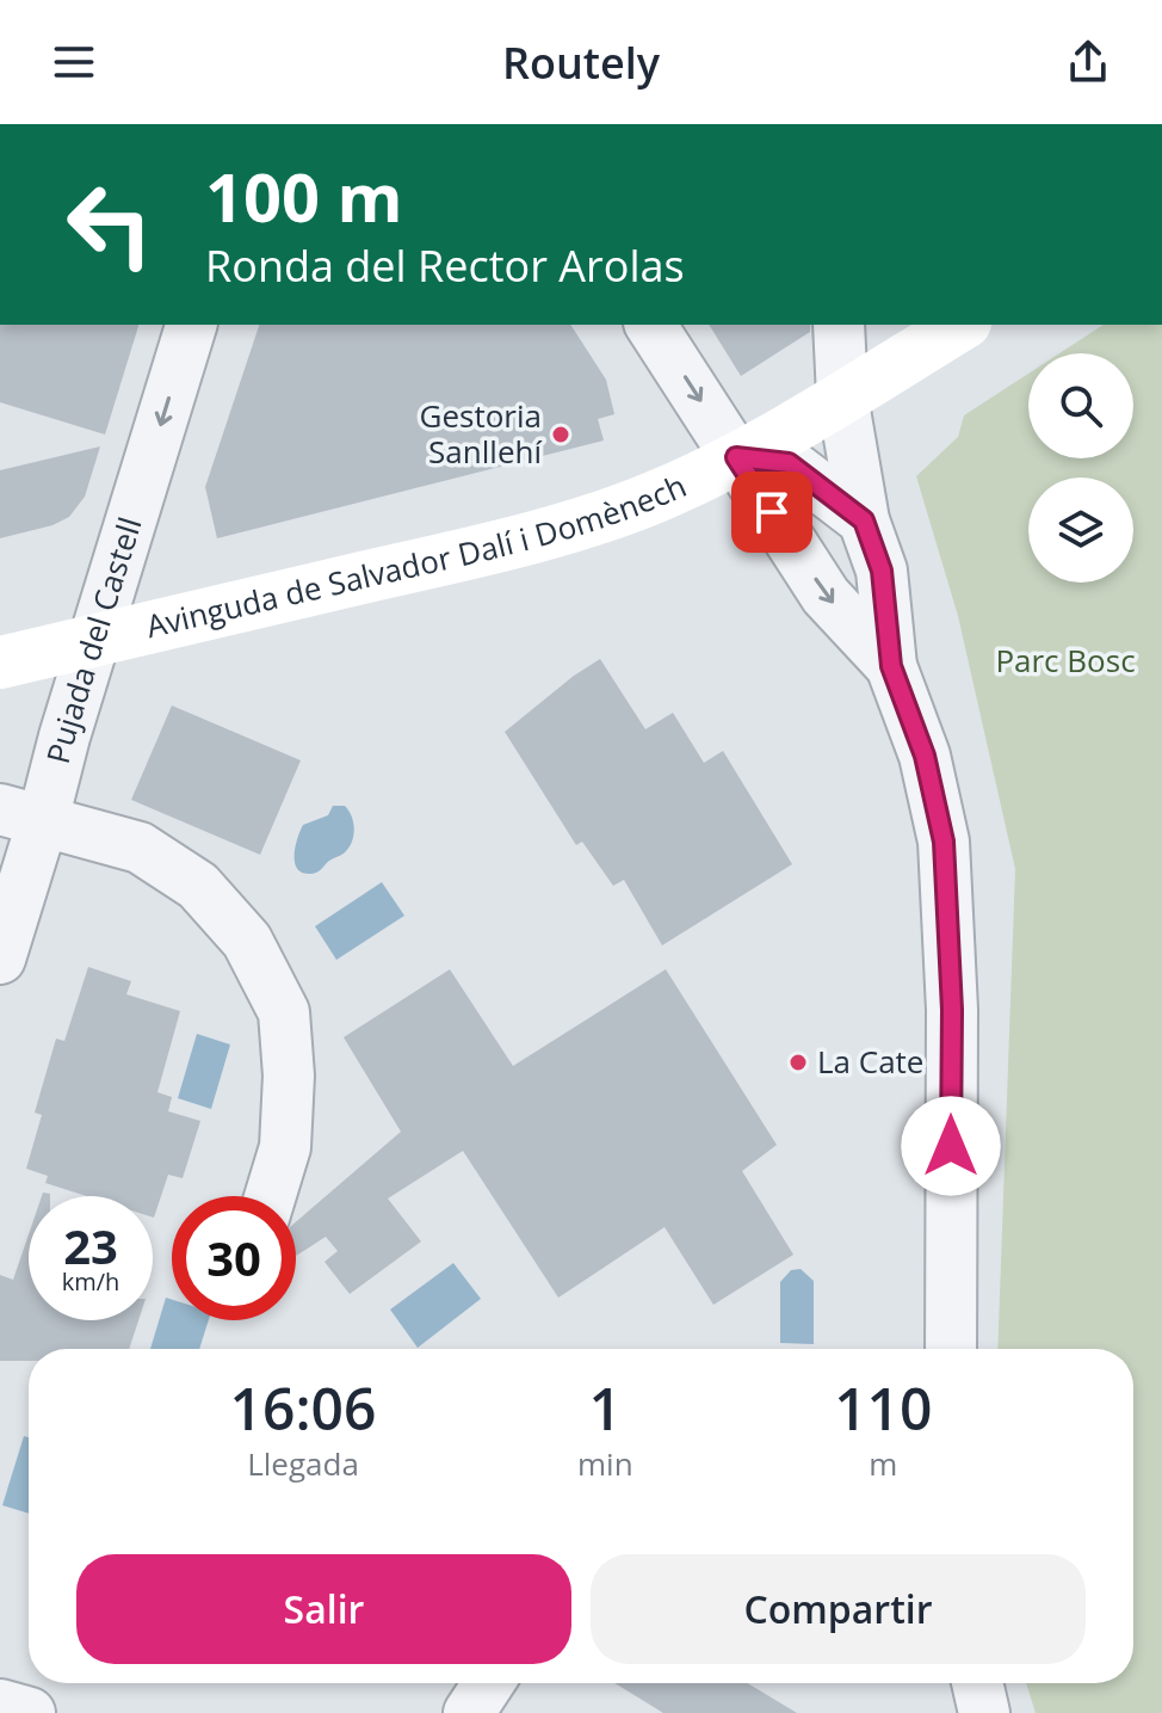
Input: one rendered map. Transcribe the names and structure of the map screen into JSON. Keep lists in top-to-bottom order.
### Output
{
  "streets": {
    "main road": ["Avinguda de Salvador Dalí i Domènech"],
    "street": ["Pujada del Castell"]
  },
  "crossings": [
    ["Avinguda de Salvador Dalí i Domènech", "Pujada del Castell"]
  ],
  "one_way": ["Pujada del Castell"],
  "parks": ["Parc Bosc"],
  "places": ["Gestoria Sanllehí", "La Cate"],
  "page": {
    "header": "Routely",
    "turn": ["100 m", "Ronda del Rector Arolas"],
    "speed": "23 km/h",
    "limit": "30",
    "eta": [
      "16:06",
      "Llegada",
      "1",
      "min",
      "110",
      "m"
    ],
    "buttons": ["Salir", "Compartir"]
  }
}
